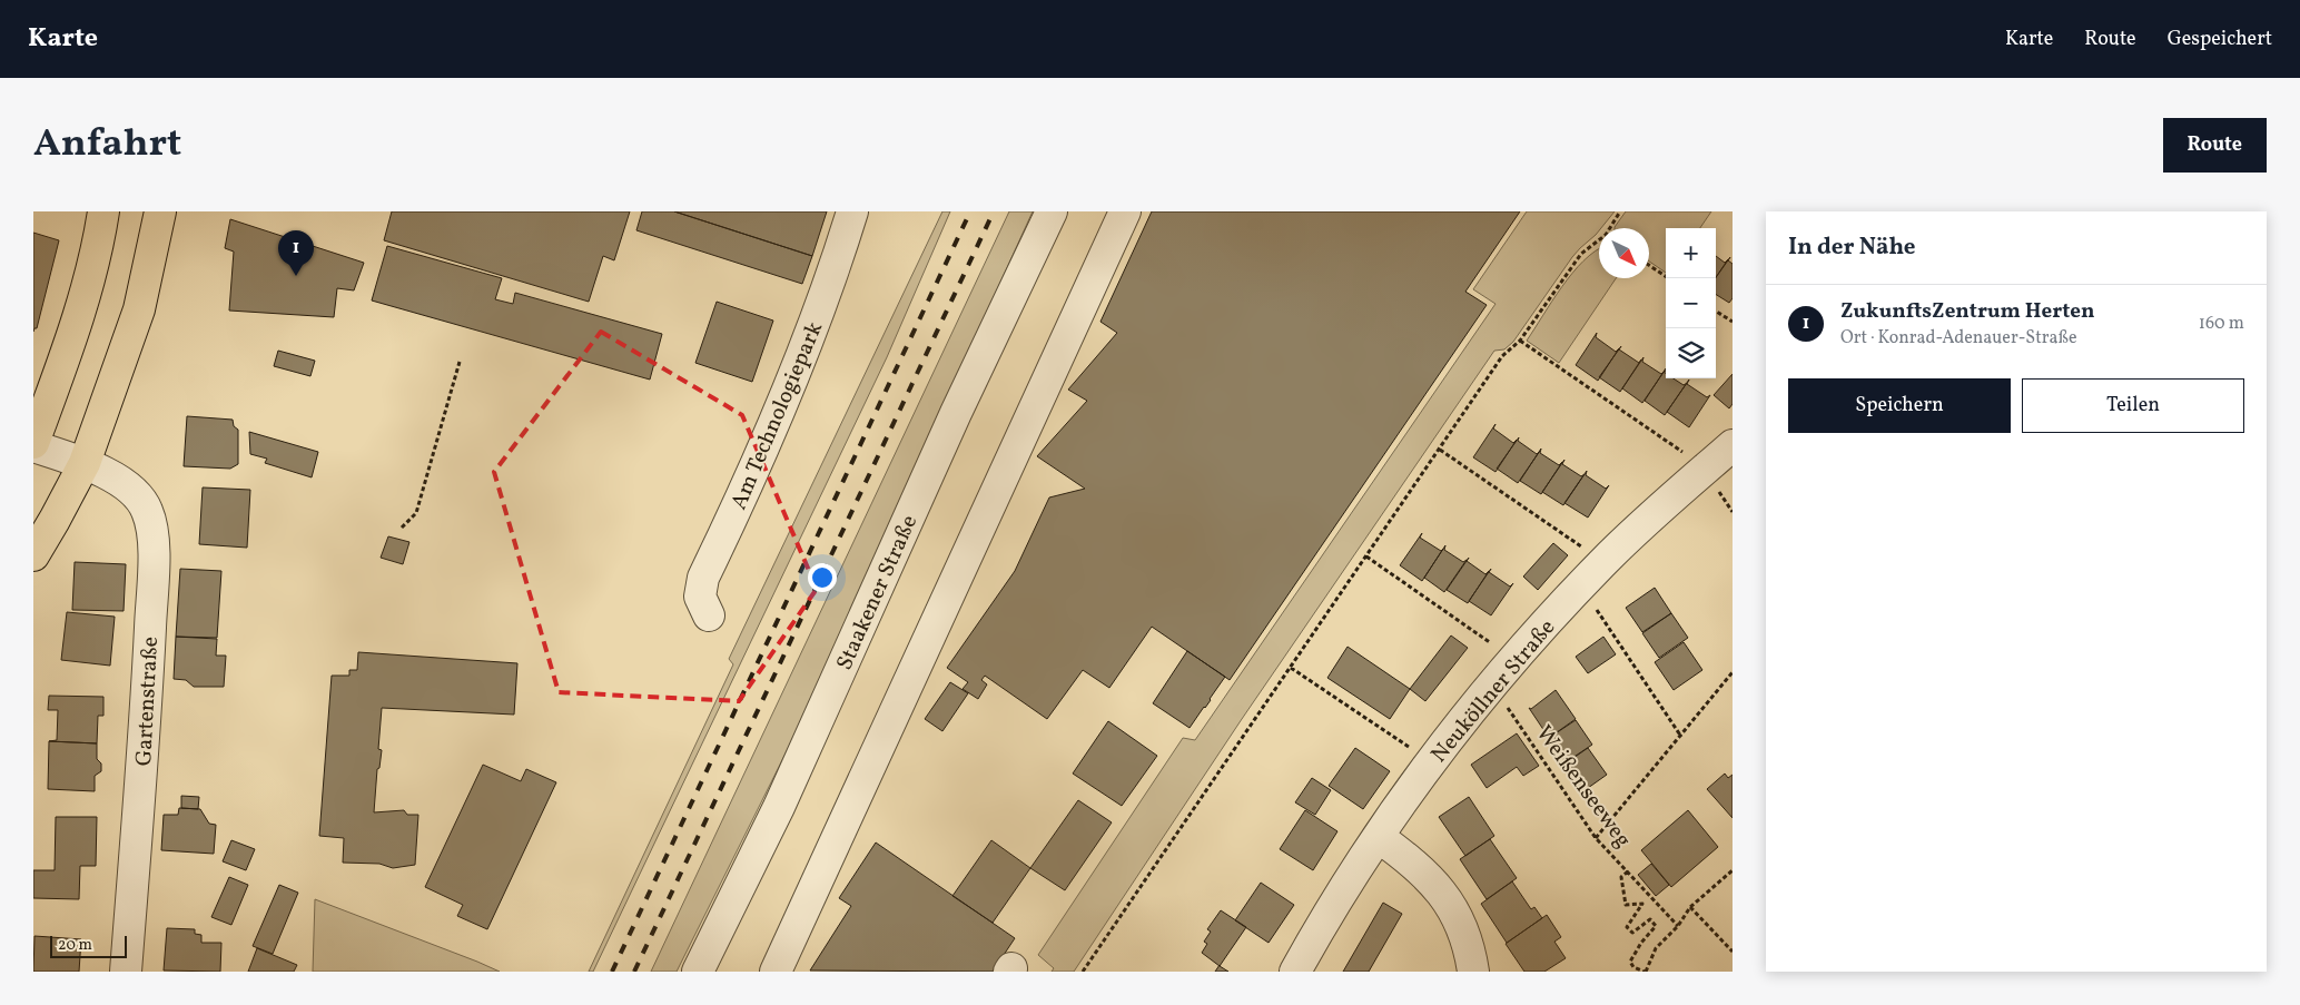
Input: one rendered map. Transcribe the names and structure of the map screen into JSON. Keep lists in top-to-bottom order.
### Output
{
  "streets": {
    "street": [
      "Am Technologiepark",
      "Staakener Straße",
      "Neuköllner Straße",
      "Gartenstraße"
    ],
    "path": ["Weißenseeweg"]
  },
  "crossings": [
    ["Neuköllner Straße", "Weißenseeweg"]
  ],
  "scale_bar": "20 m",
  "north": "bottom right",
  "page": {
    "header": "Karte",
    "nav": ["Karte", "Route", "Gespeichert"],
    "title": "Anfahrt",
    "buttons": [
      "Route",
      ["Speichern", "Teilen"]
    ],
    "heading": "In der Nähe",
    "map_buttons": ["+", "−"],
    "pins": "1",
    "list": [
      {
        "mark": "1",
        "name": "ZukunftsZentrum Herten",
        "note": "Ort · Konrad-Adenauer-Straße",
        "value": "160 m"
      }
    ],
    "scale": "20 m"
  }
}
